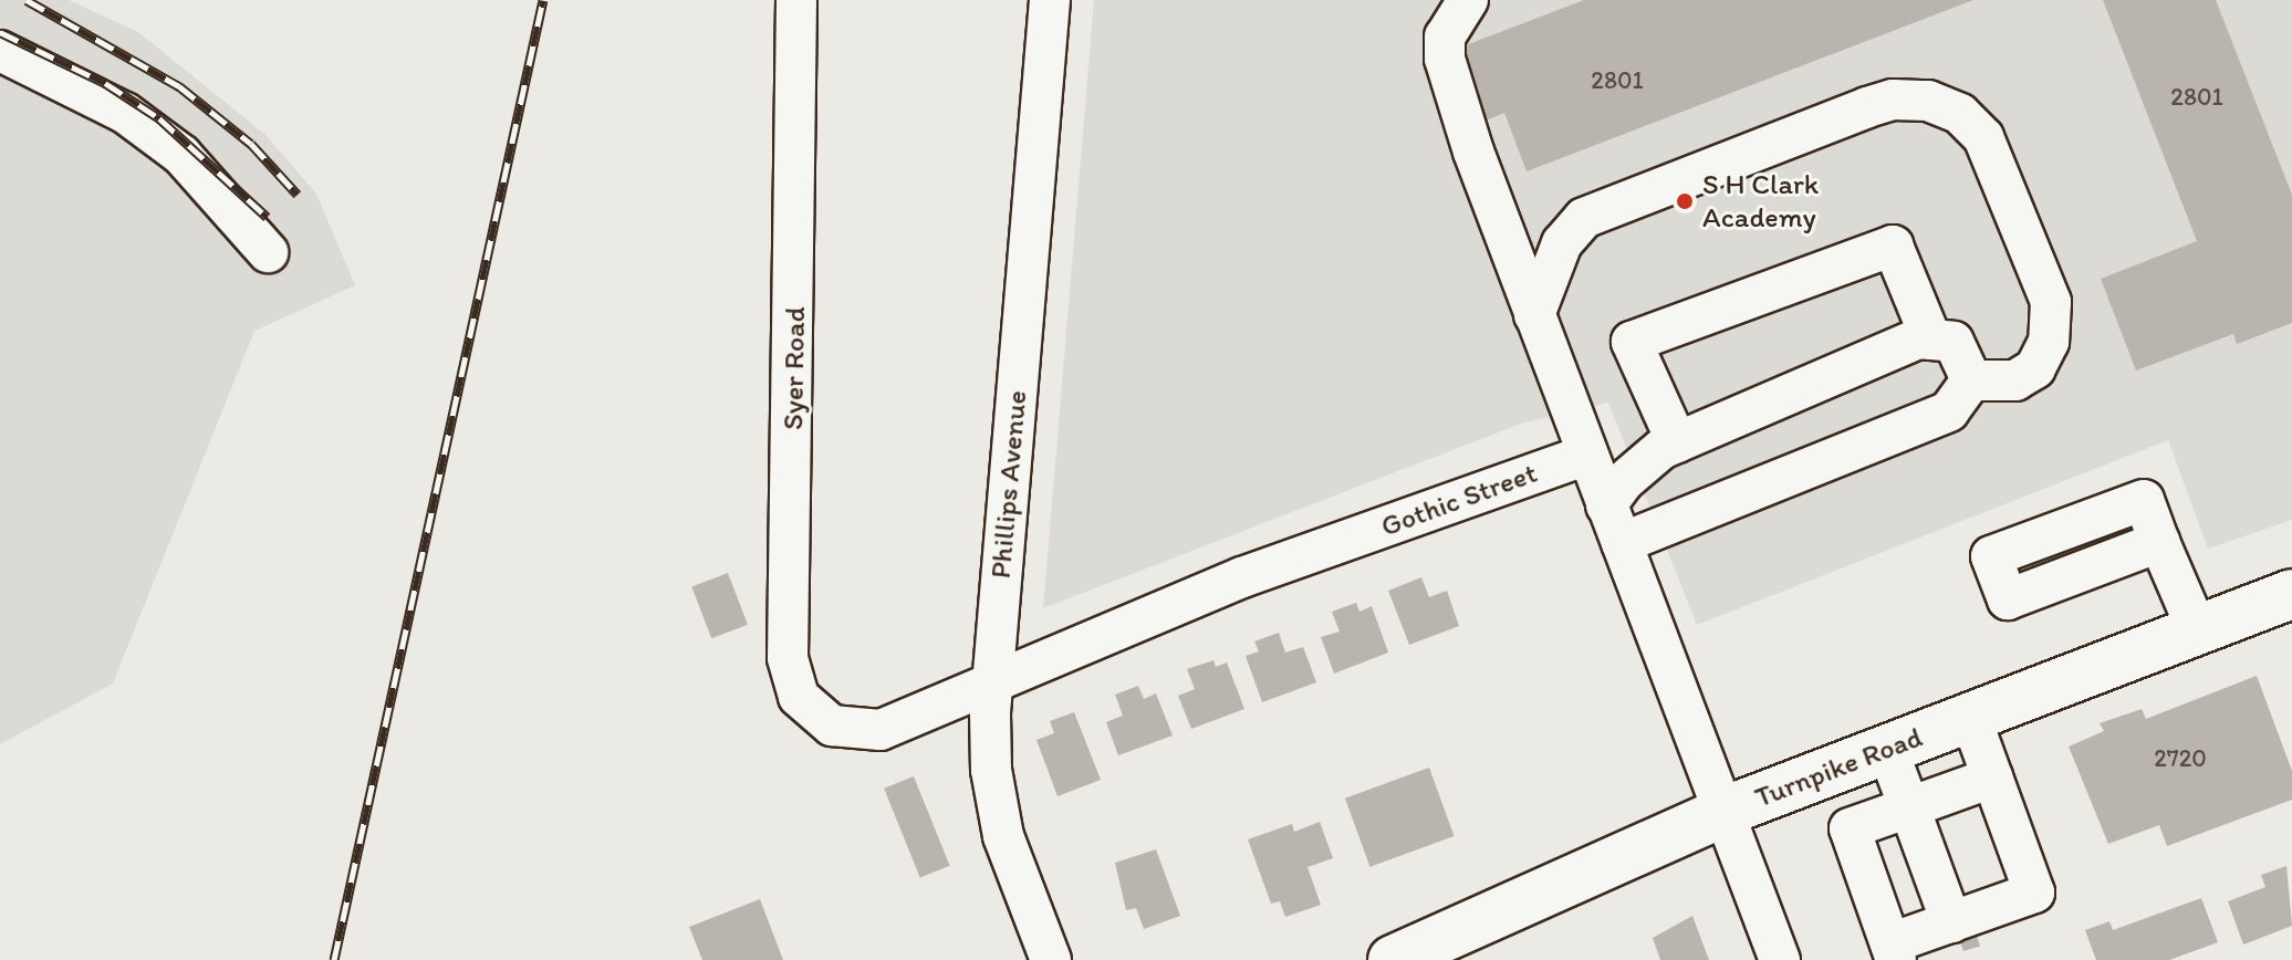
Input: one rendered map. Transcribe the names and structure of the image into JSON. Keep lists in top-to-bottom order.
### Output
{
  "streets": {
    "main road": ["Turnpike Road"],
    "street": ["Syer Road", "Phillips Avenue", "Gothic Street"]
  },
  "crossings": [
    ["Syer Road", "Gothic Street"],
    ["Phillips Avenue", "Gothic Street"]
  ],
  "places": ["S H Clark Academy"],
  "house_numbers": ["2801", "2801", "2720"]
}
